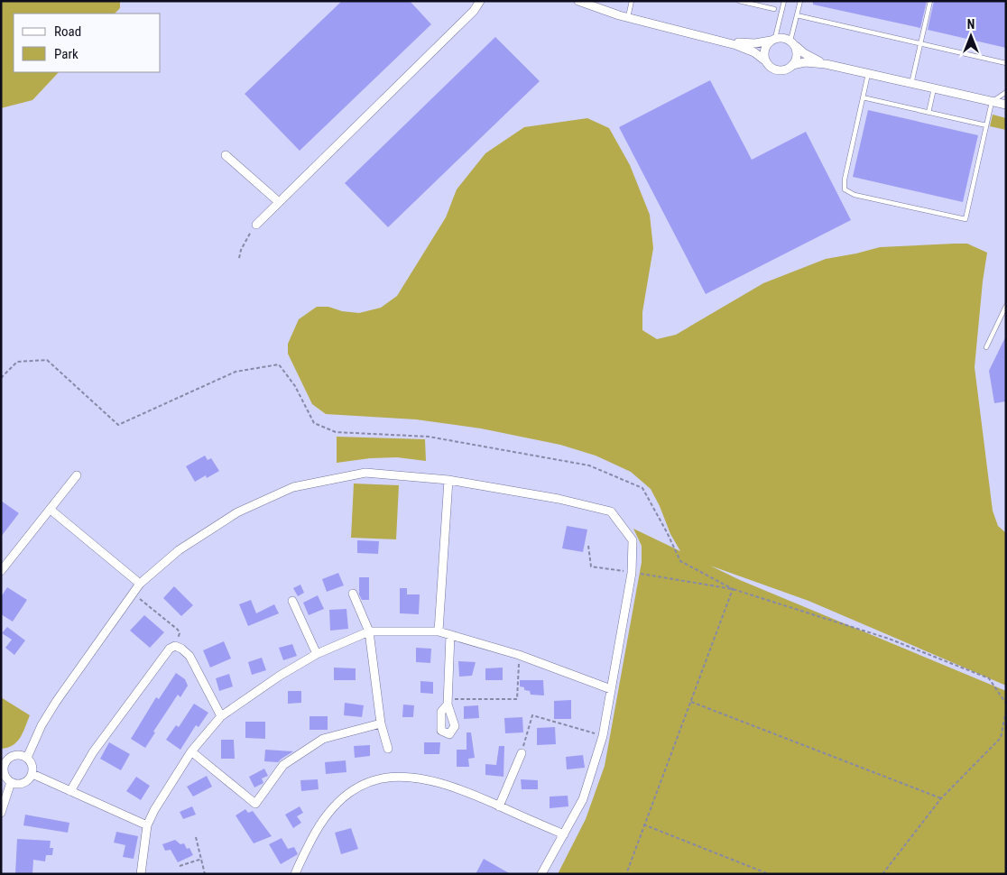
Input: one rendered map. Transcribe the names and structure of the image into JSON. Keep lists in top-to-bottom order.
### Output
{
  "legend": ["Road", "Park"],
  "north": "top"
}
